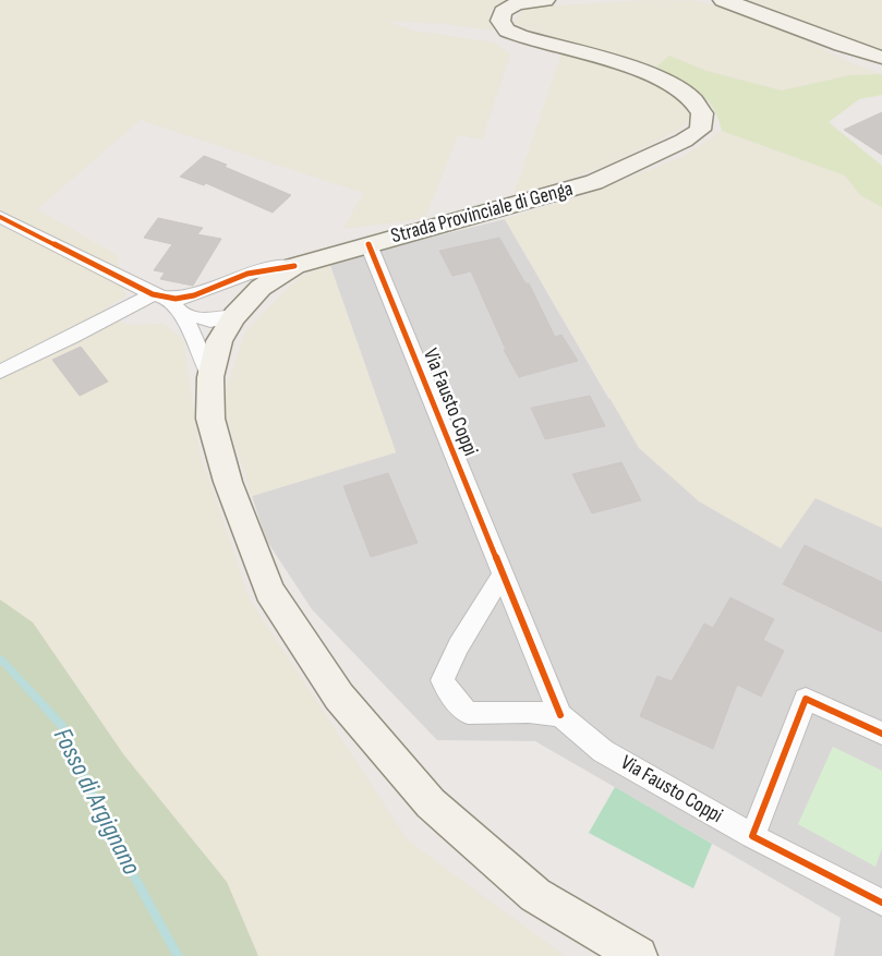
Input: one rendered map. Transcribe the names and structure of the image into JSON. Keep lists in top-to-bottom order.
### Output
{
  "streets": {
    "main road": ["Strada Provinciale di Genga"],
    "street": ["Via Fausto Coppi"]
  },
  "crossings": [
    ["Strada Provinciale di Genga", "Via Fausto Coppi"]
  ],
  "water": ["Fosso di Argignano"]
}
